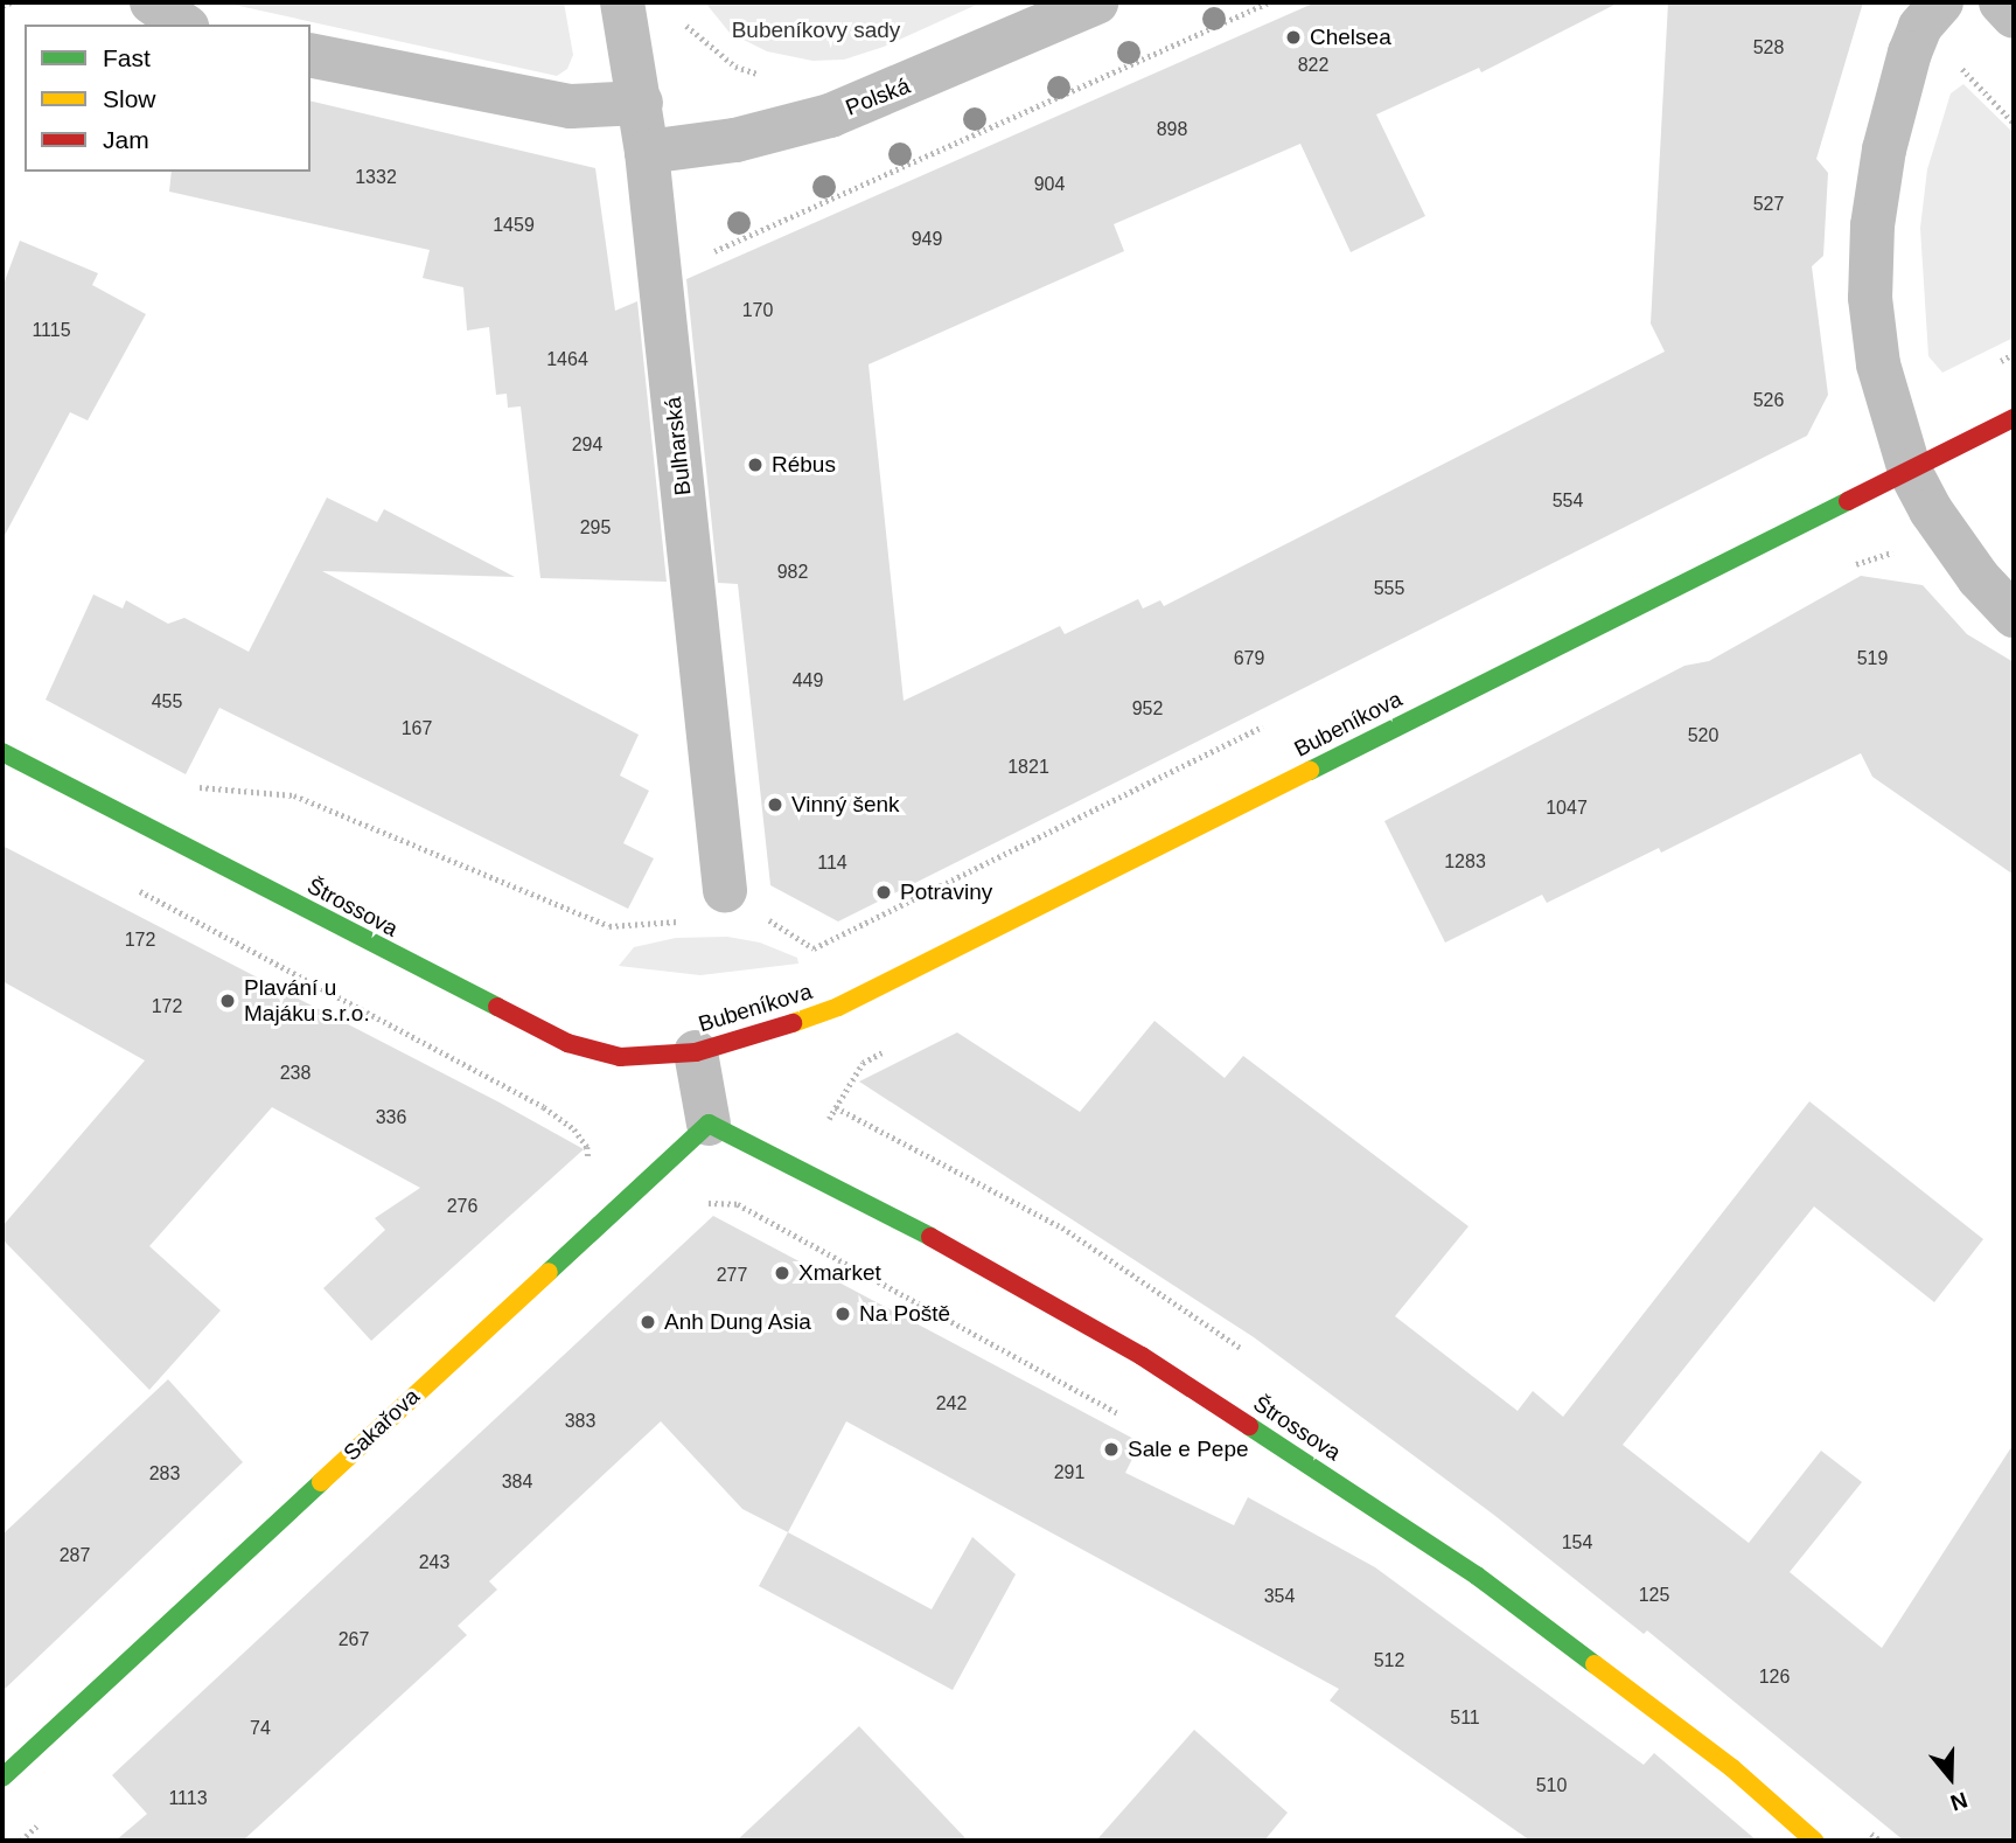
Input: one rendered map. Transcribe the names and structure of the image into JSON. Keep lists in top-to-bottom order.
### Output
{
  "streets": {
    "street": [
      "Polská",
      "Bulharská",
      "Bubeníkova",
      "Štrossova",
      "Sakařova"
    ]
  },
  "crossings": [
    ["Polská", "Bulharská"],
    ["Bubeníkova", "Štrossova"],
    ["Štrossova", "Sakařova"]
  ],
  "parks": ["Bubeníkovy sady"],
  "places": [
    "Chelsea",
    "Rébus",
    "Vinný šenk",
    "Potraviny",
    "Plavání u Majáku s.r.o.",
    "Xmarket",
    "Na Poště",
    "Anh Dung Asia",
    "Sale e Pepe"
  ],
  "house_numbers": [
    "528",
    "822",
    "898",
    "1332",
    "904",
    "527",
    "1459",
    "949",
    "170",
    "1115",
    "1464",
    "526",
    "294",
    "554",
    "295",
    "982",
    "555",
    "679",
    "519",
    "449",
    "455",
    "952",
    "167",
    "520",
    "1821",
    "1047",
    "1283",
    "114",
    "172",
    "172",
    "238",
    "336",
    "276",
    "277",
    "242",
    "383",
    "291",
    "283",
    "384",
    "154",
    "287",
    "243",
    "125",
    "354",
    "267",
    "512",
    "126",
    "511",
    "74",
    "510",
    "1113"
  ],
  "legend": ["Fast", "Slow", "Jam"],
  "north": "bottom"
}
